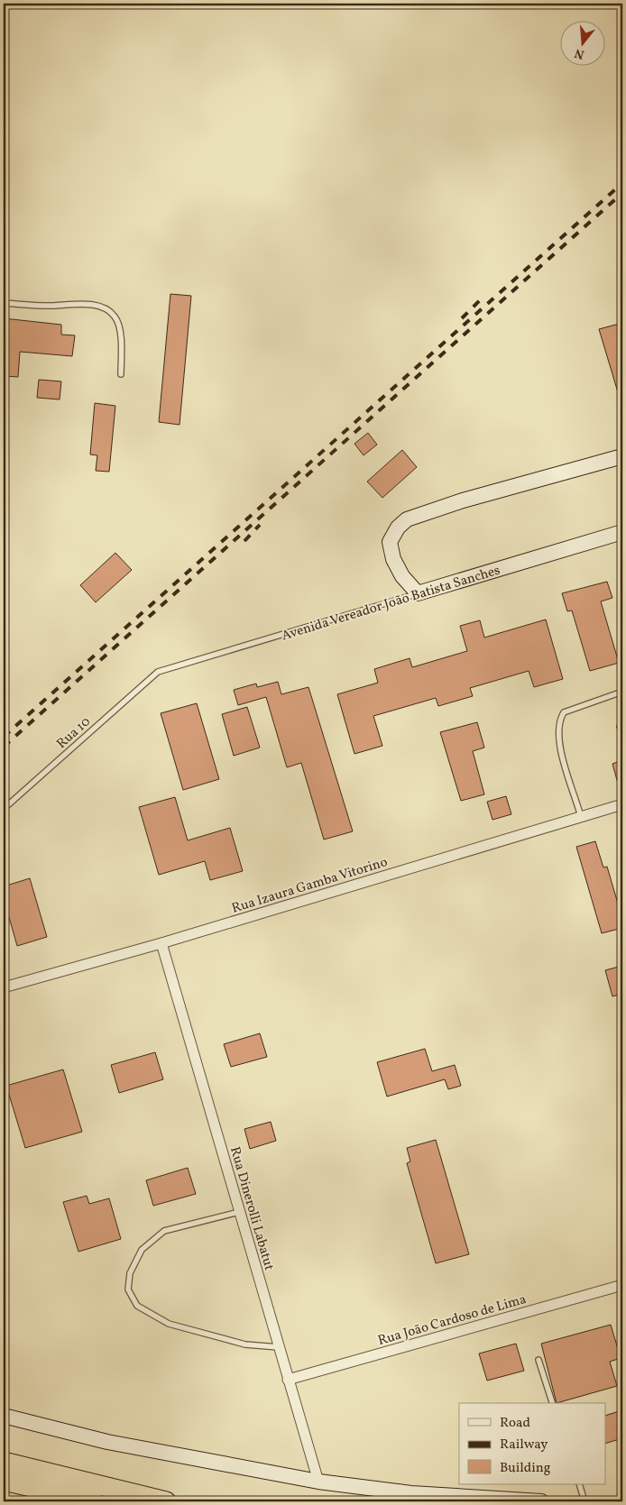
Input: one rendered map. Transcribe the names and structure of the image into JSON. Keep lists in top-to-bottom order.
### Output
{
  "streets": {
    "street": [
      "Avenida Vereador João Batista Sanches",
      "Rua Izaura Gamba Vitorino",
      "Rua Dinerolli Labatut",
      "Rua João Cardoso de Lima"
    ],
    "lane": ["Rua 10"]
  },
  "crossings": [
    ["Avenida Vereador João Batista Sanches", "Rua 10"],
    ["Rua Izaura Gamba Vitorino", "Rua Dinerolli Labatut"],
    ["Rua Dinerolli Labatut", "Rua João Cardoso de Lima"]
  ],
  "legend": ["Road", "Railway", "Building"],
  "north": "bottom"
}
